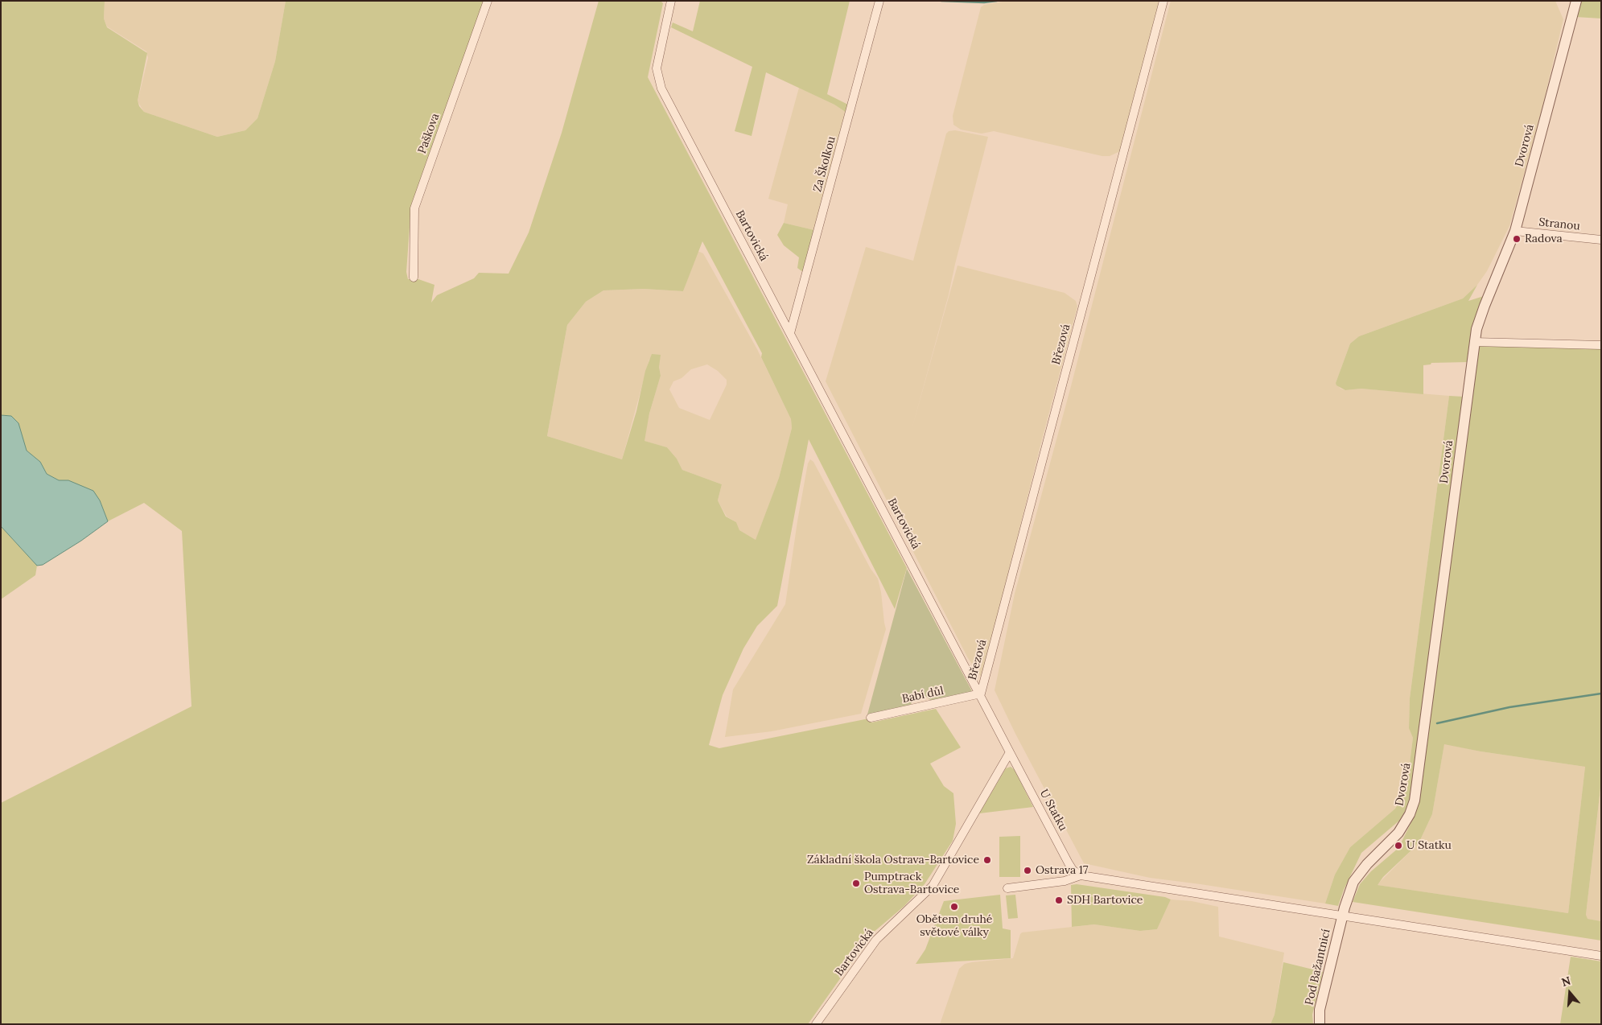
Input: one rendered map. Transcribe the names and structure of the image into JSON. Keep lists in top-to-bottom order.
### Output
{
  "streets": {
    "street": [
      "Paškova",
      "Dvorová",
      "Za Školkou",
      "Stranou",
      "Bartovická",
      "Březová",
      "Babí důl",
      "U Statku",
      "Pod Bažantnicí"
    ]
  },
  "crossings": [
    ["Dvorová", "Stranou"],
    ["Dvorová", "Pod Bažantnicí"],
    ["Za Školkou", "Bartovická"],
    ["Bartovická", "Březová"],
    ["Bartovická", "Babí důl"],
    ["Bartovická", "U Statku"],
    ["Březová", "Babí důl"]
  ],
  "places": [
    "Radova",
    "U Statku",
    "Základní škola Ostrava-Bartovice",
    "Ostrava 17",
    "Pumptrack Ostrava-Bartovice",
    "SDH Bartovice",
    "Obětem druhé světové války"
  ],
  "north": "top"
}
